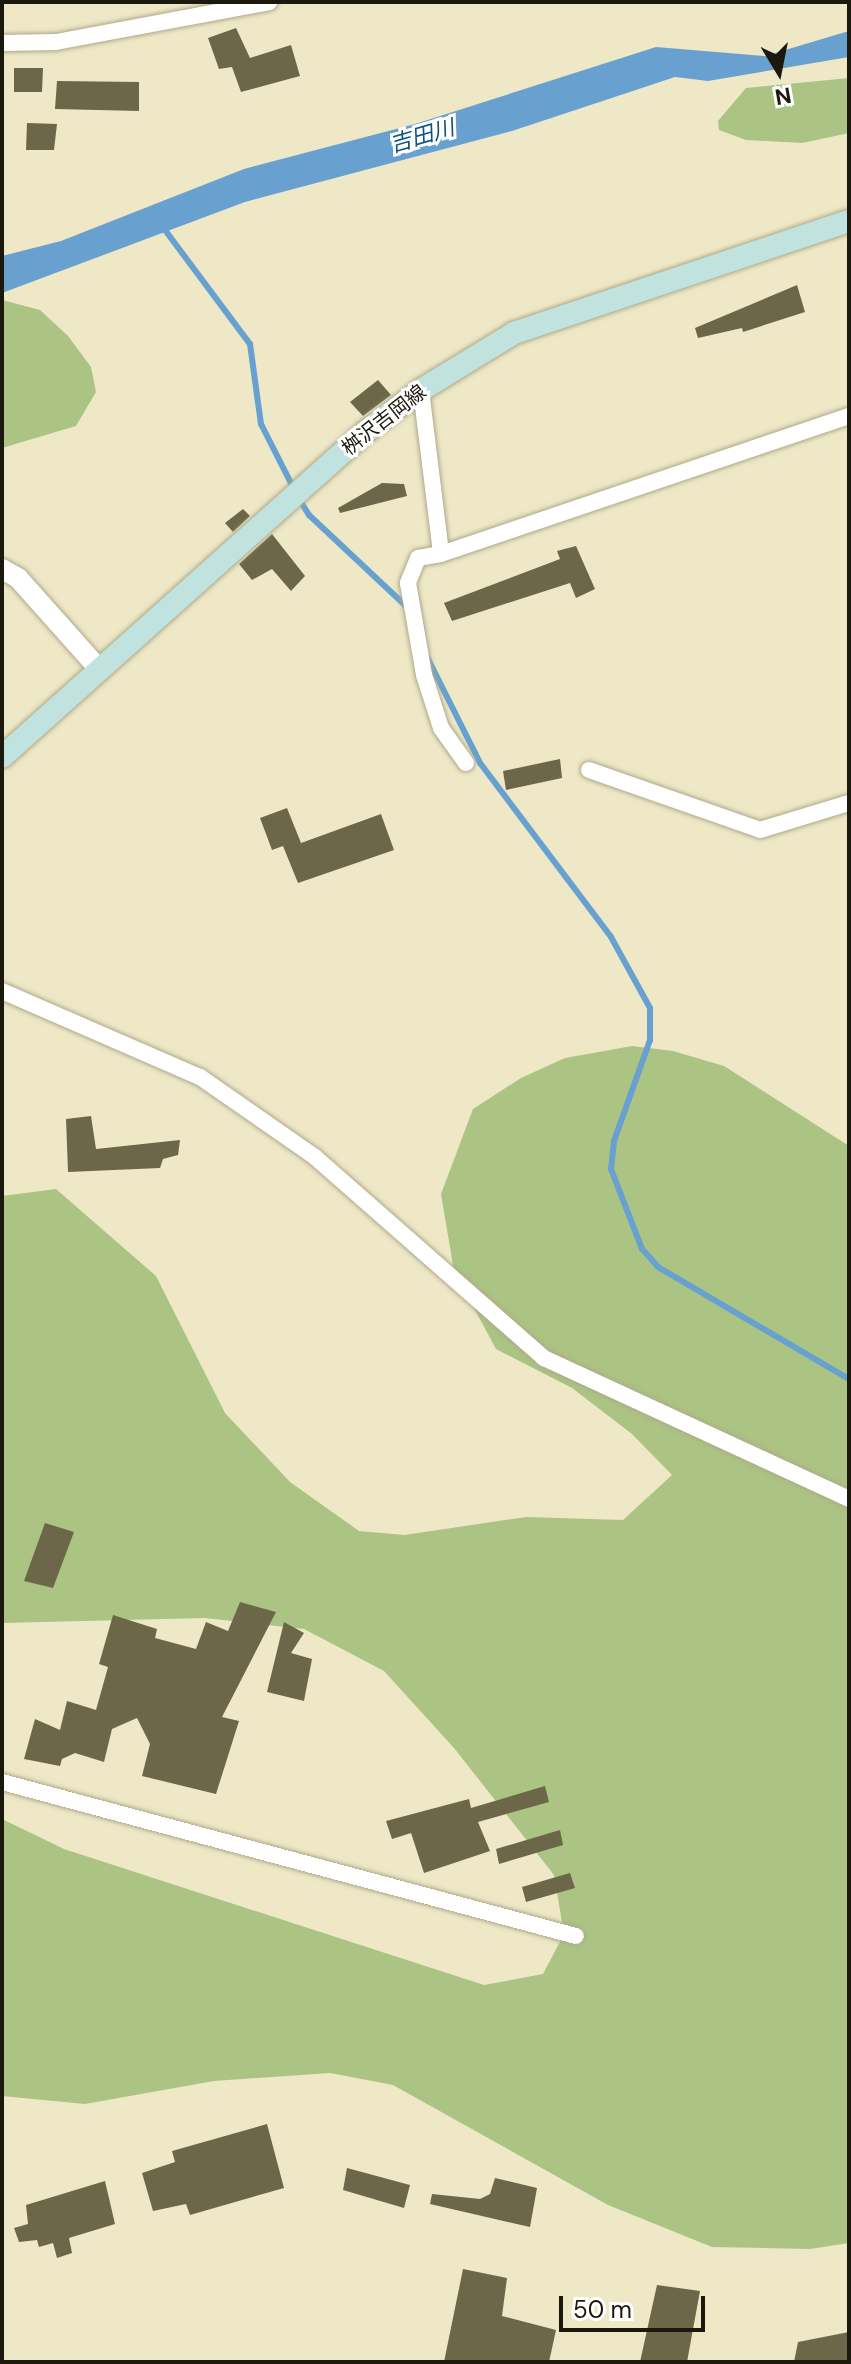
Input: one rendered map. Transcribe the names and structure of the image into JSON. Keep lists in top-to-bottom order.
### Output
{
  "streets": {
    "main road": ["桝沢吉岡線"]
  },
  "water": ["吉田川"],
  "scale_bar": "50 m",
  "north": "bottom"
}
